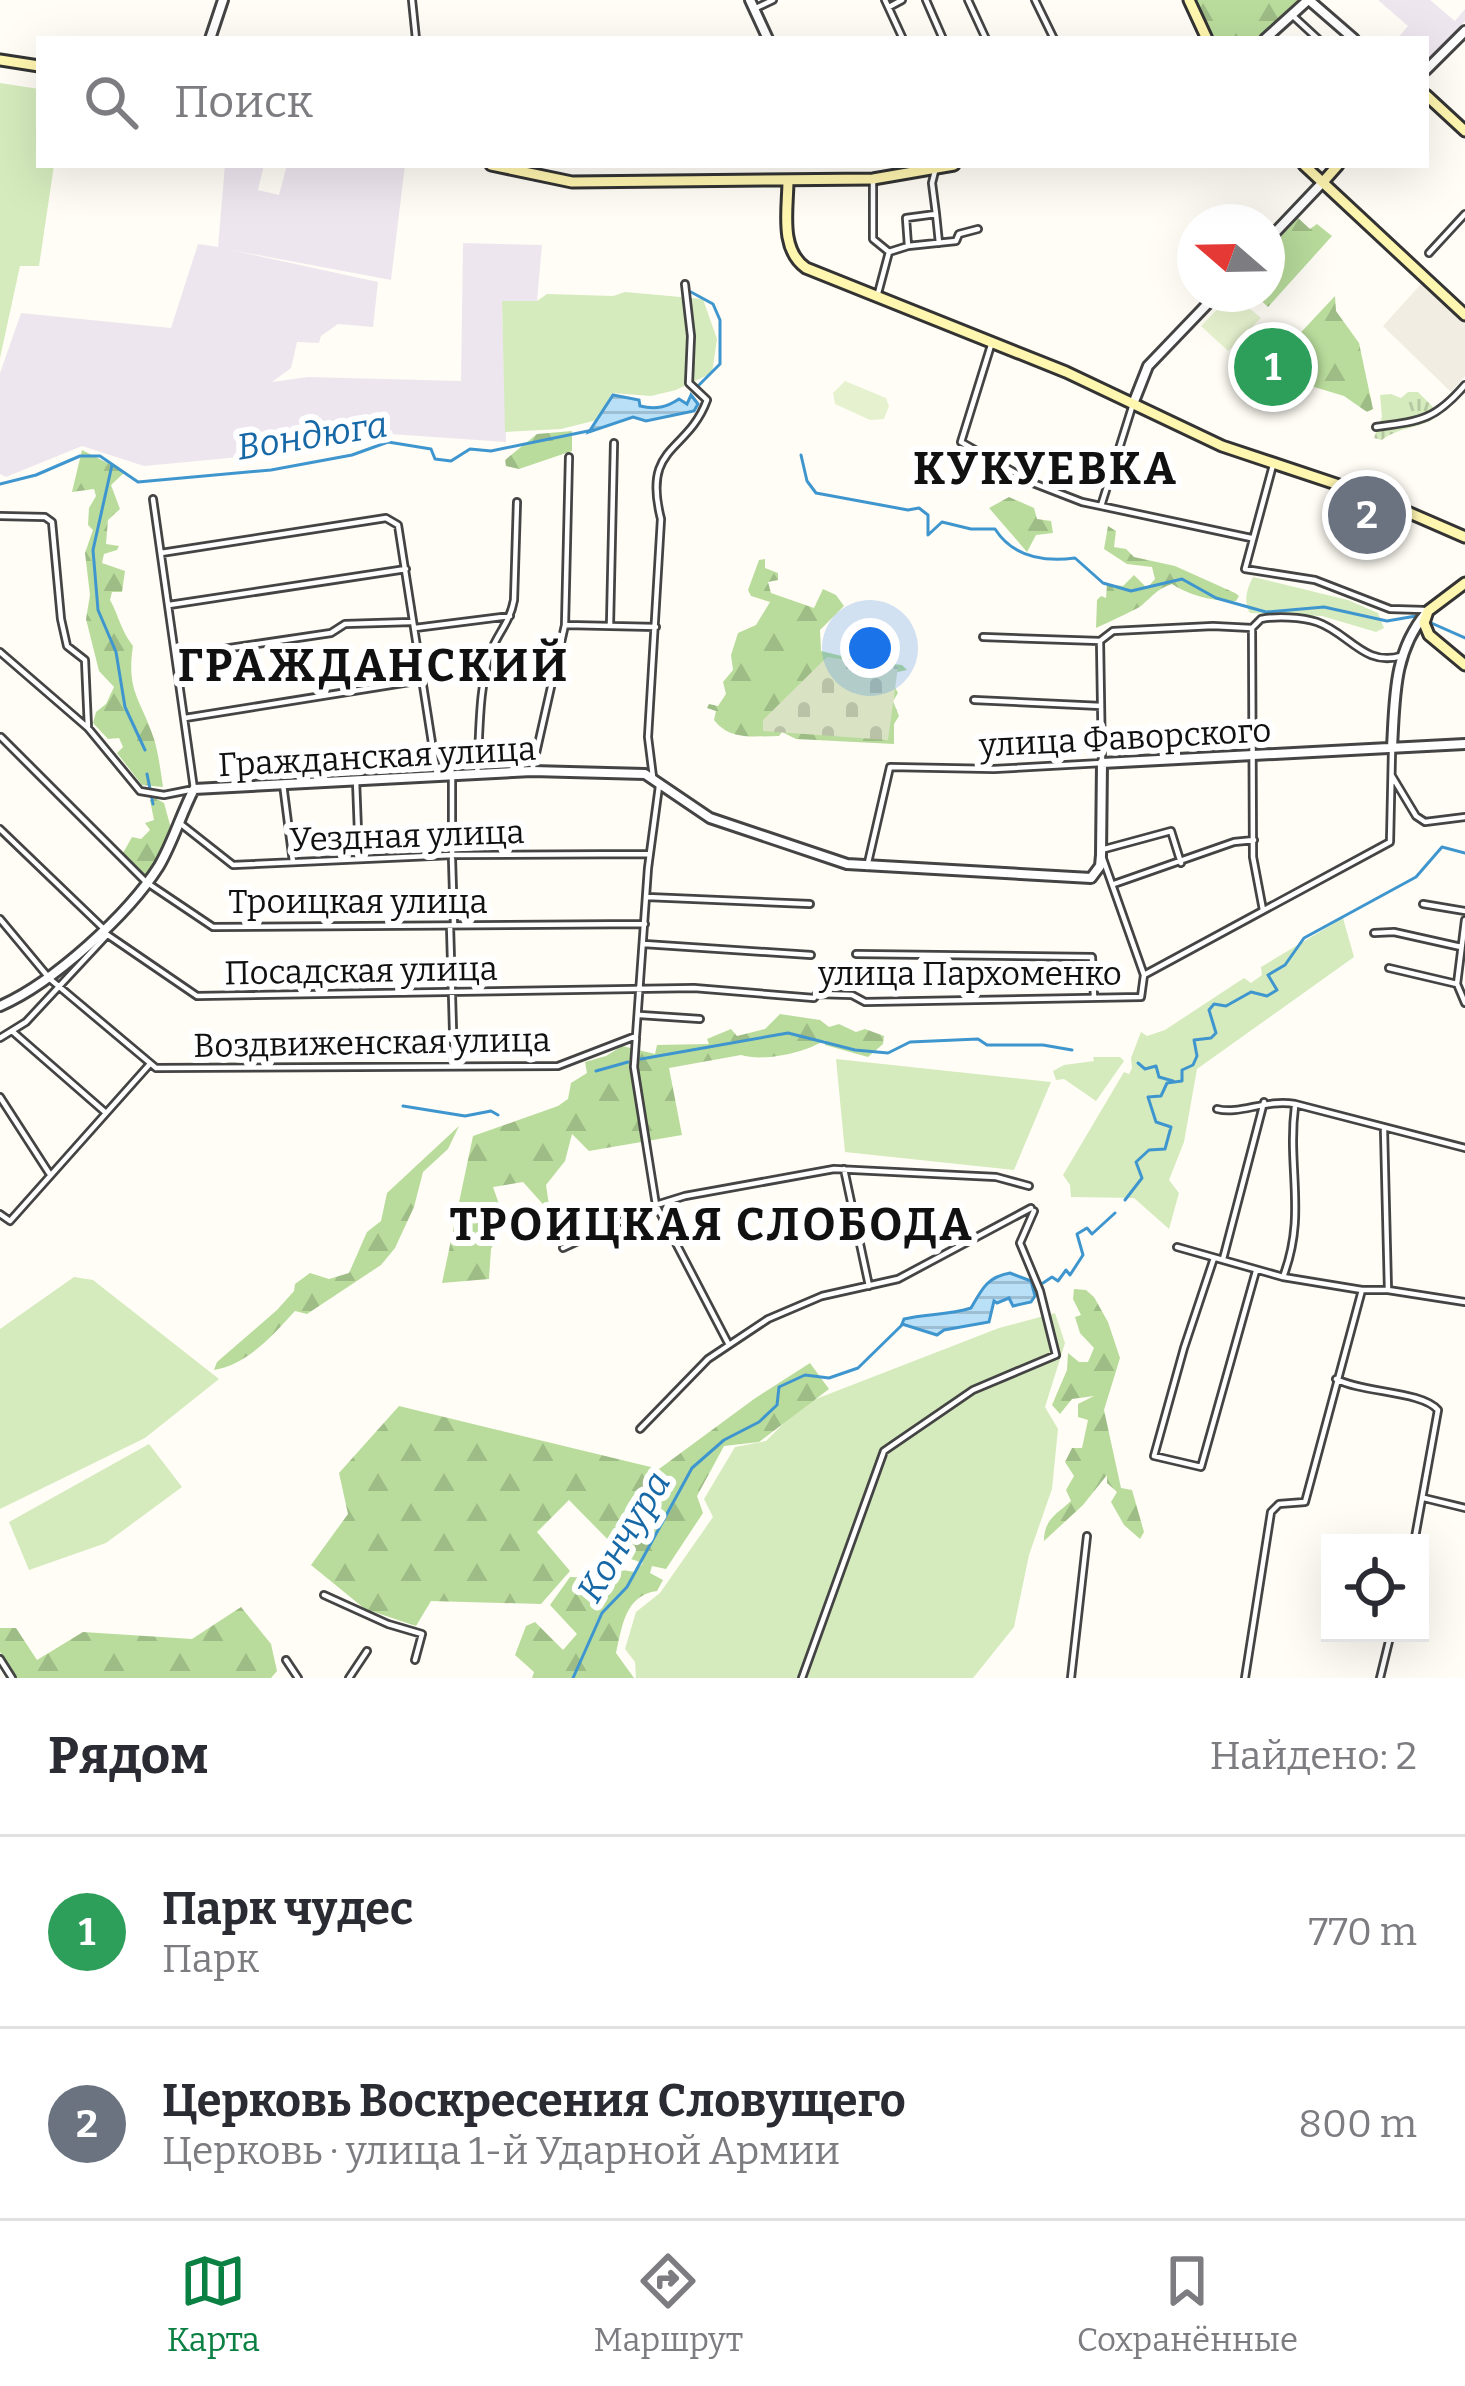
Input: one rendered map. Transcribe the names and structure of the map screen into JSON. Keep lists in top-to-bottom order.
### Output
{
  "streets": {
    "street": [
      "улица Фаворского",
      "Гражданская улица",
      "Уездная улица",
      "Троицкая улица",
      "Посадская улица",
      "улица Пархоменко",
      "Воздвиженская улица"
    ]
  },
  "crossings": [
    ["Гражданская улица", "Уездная улица"],
    ["Гражданская улица", "Троицкая улица"],
    ["Гражданская улица", "Посадская улица"],
    ["Гражданская улица", "Воздвиженская улица"],
    ["Посадская улица", "улица Пархоменко"]
  ],
  "districts": ["КУКУЕВКА", "ГРАЖДАНСКИЙ", "ТРОИЦКАЯ СЛОБОДА"],
  "water": ["Вондюга", "Кончура"],
  "north": "left",
  "page": {
    "search": "Поиск",
    "pins": ["1", "2"],
    "heading": ["Рядом", "Найдено: 2"],
    "list": [
      {
        "mark": "1",
        "name": "Парк чудес",
        "note": "Парк",
        "value": "770 m"
      },
      {
        "mark": "2",
        "name": "Церковь Воскресения Словущего",
        "note": "Церковь · улица 1-й Ударной Армии",
        "value": "800 m"
      }
    ],
    "nav": ["Карта", "Маршрут", "Сохранённые"]
  }
}
